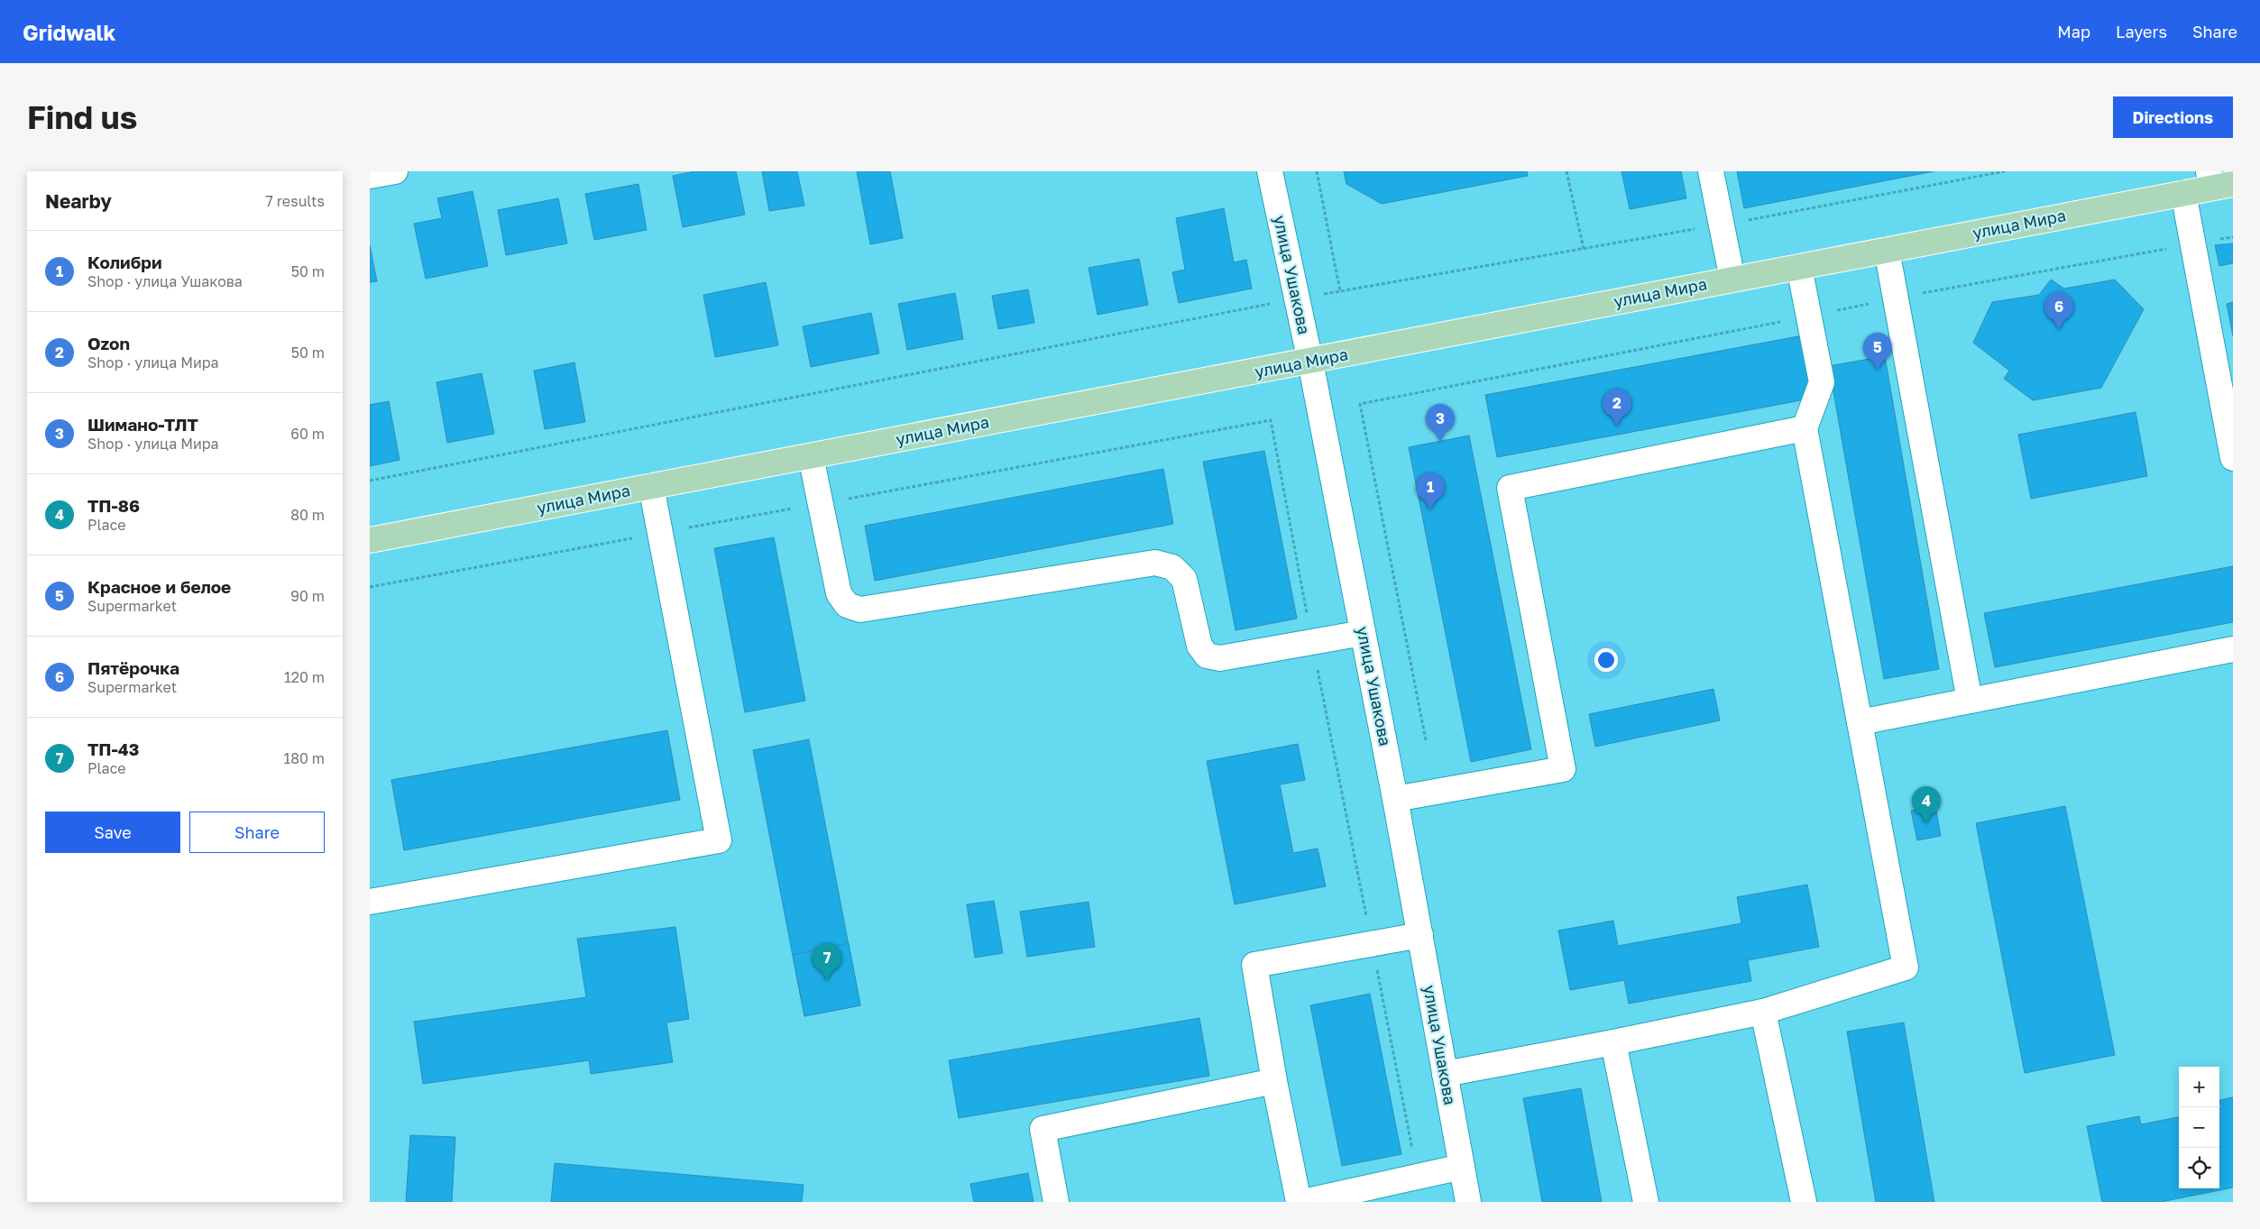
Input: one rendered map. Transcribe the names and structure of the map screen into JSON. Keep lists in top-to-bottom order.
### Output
{
  "streets": {
    "main road": ["улица Мира"],
    "street": ["улица Ушакова"]
  },
  "crossings": [
    ["улица Мира", "улица Ушакова"]
  ],
  "page": {
    "header": "Gridwalk",
    "nav": ["Map", "Layers", "Share"],
    "buttons": [
      "Directions",
      ["Save", "Share"]
    ],
    "title": "Find us",
    "heading": ["Nearby", "7 results"],
    "list": [
      {
        "mark": "1",
        "name": "Колибри",
        "note": "Shop · улица Ушакова",
        "value": "50 m"
      },
      {
        "mark": "2",
        "name": "Ozon",
        "note": "Shop · улица Мира",
        "value": "50 m"
      },
      {
        "mark": "3",
        "name": "Шимано-ТЛТ",
        "note": "Shop · улица Мира",
        "value": "60 m"
      },
      {
        "mark": "4",
        "name": "ТП-86",
        "note": "Place",
        "value": "80 m"
      },
      {
        "mark": "5",
        "name": "Красное и белое",
        "note": "Supermarket",
        "value": "90 m"
      },
      {
        "mark": "6",
        "name": "Пятёрочка",
        "note": "Supermarket",
        "value": "120 m"
      },
      {
        "mark": "7",
        "name": "ТП-43",
        "note": "Place",
        "value": "180 m"
      }
    ],
    "pins": [
      "6",
      "5",
      "2",
      "3",
      "1",
      "4",
      "7"
    ],
    "map_buttons": ["+", "−"]
  }
}
